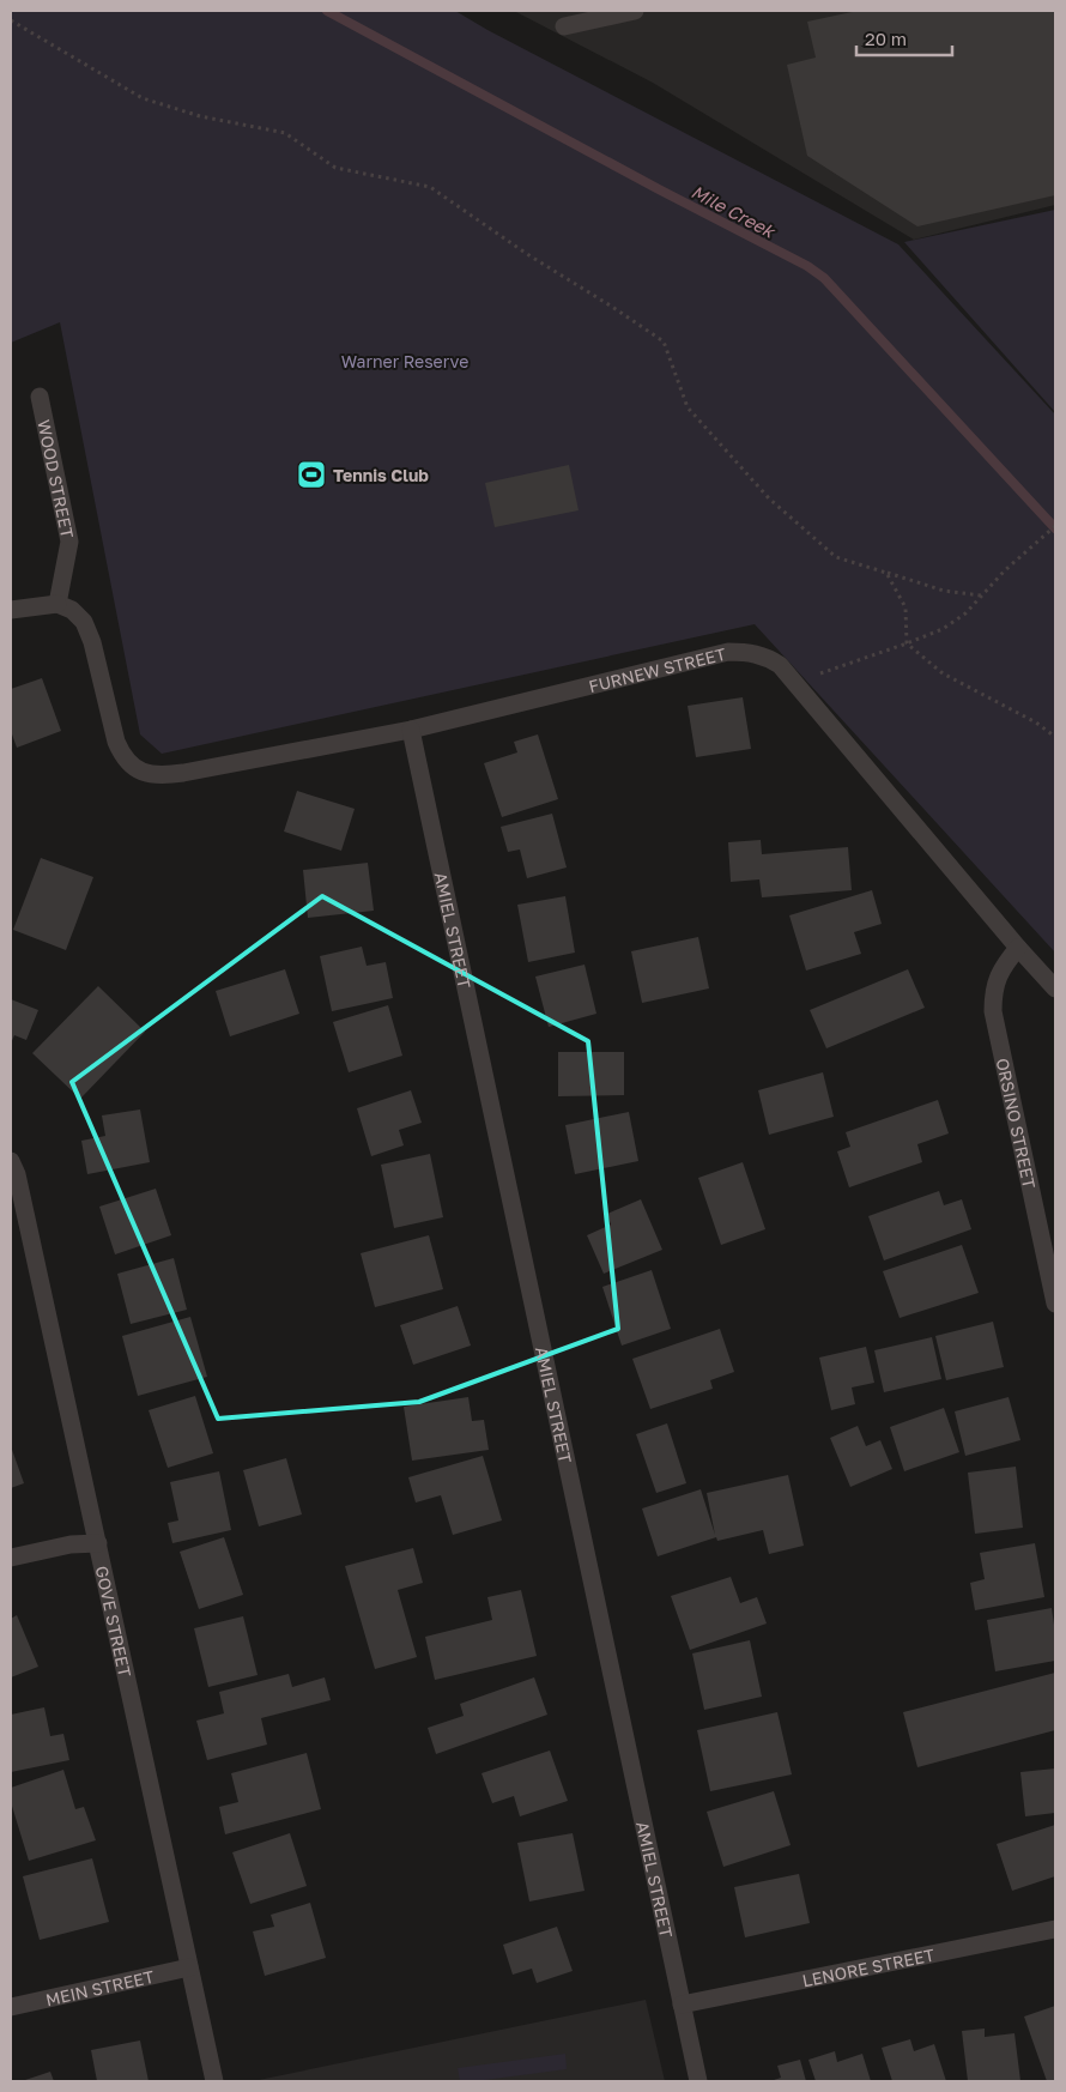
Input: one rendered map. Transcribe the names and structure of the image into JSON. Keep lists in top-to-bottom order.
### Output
{
  "streets": {
    "street": [
      "WOOD STREET",
      "FURNEW STREET",
      "AMIEL STREET",
      "ORSINO STREET",
      "GOVE STREET",
      "LENORE STREET",
      "MEIN STREET"
    ]
  },
  "crossings": [
    ["WOOD STREET", "FURNEW STREET"],
    ["FURNEW STREET", "AMIEL STREET"],
    ["FURNEW STREET", "ORSINO STREET"],
    ["AMIEL STREET", "LENORE STREET"],
    ["GOVE STREET", "MEIN STREET"]
  ],
  "water": ["Mile Creek"],
  "parks": ["Warner Reserve"],
  "places": {
    "sports": ["Tennis Club"]
  },
  "scale_bar": "20 m"
}
